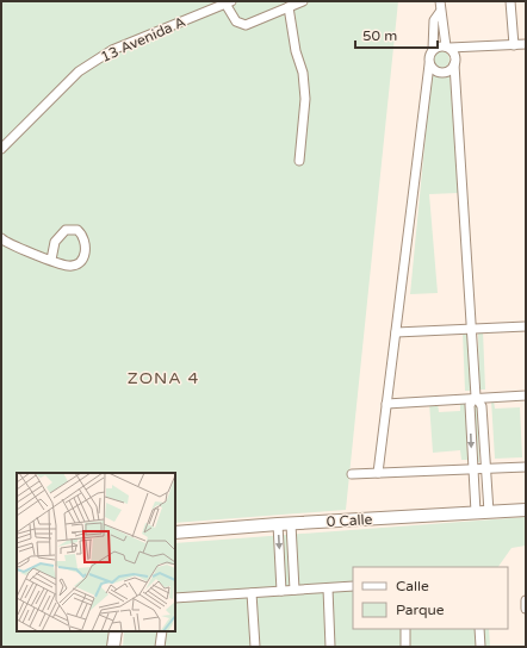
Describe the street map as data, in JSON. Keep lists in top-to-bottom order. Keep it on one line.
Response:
{"streets":{"street":["13 Avenida A","0 Calle"]},"districts":["ZONA 4"],"legend":["Calle","Parque"],"scale_bar":"50 m"}
